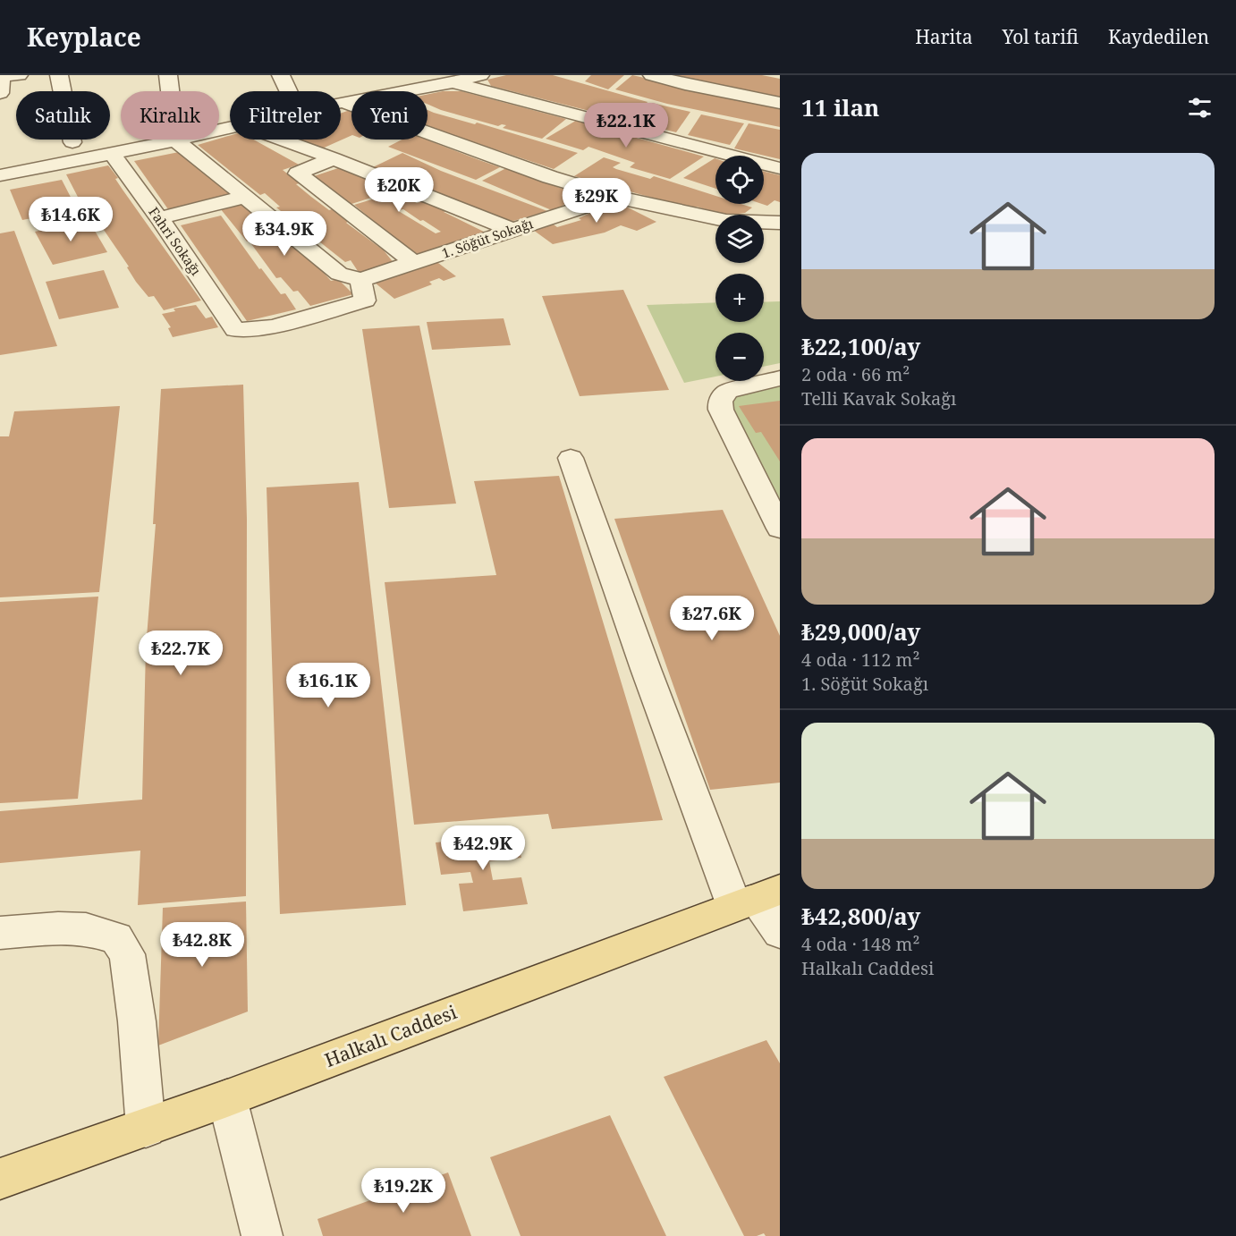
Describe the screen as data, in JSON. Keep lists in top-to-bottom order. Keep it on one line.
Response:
{"streets":{"main road":["Halkalı Caddesi"],"street":["1. Söğüt Sokağı","Fahri Sokağı"]},"crossings":[["1. Söğüt Sokağı","Fahri Sokağı"]],"page":{"header":"Keyplace","nav":["Harita","Yol tarifi","Kaydedilen"],"heading":"11 ilan","chip":["Satılık","Kiralık","Filtreler","Yeni"],"price":["₺22.1K","₺20K","₺29K","₺14.6K","₺34.9K","₺27.6K","₺22.7K","₺16.1K","₺42.9K","₺42.8K","₺19.2K"],"list":[{"name":"₺22,100/ay","note":"2 oda · 66 m² · Telli Kavak Sokağı"},{"name":"₺29,000/ay","note":"4 oda · 112 m² · 1. Söğüt Sokağı"},{"name":"₺42,800/ay","note":"4 oda · 148 m² · Halkalı Caddesi"}],"map_buttons":["+","−"]}}
